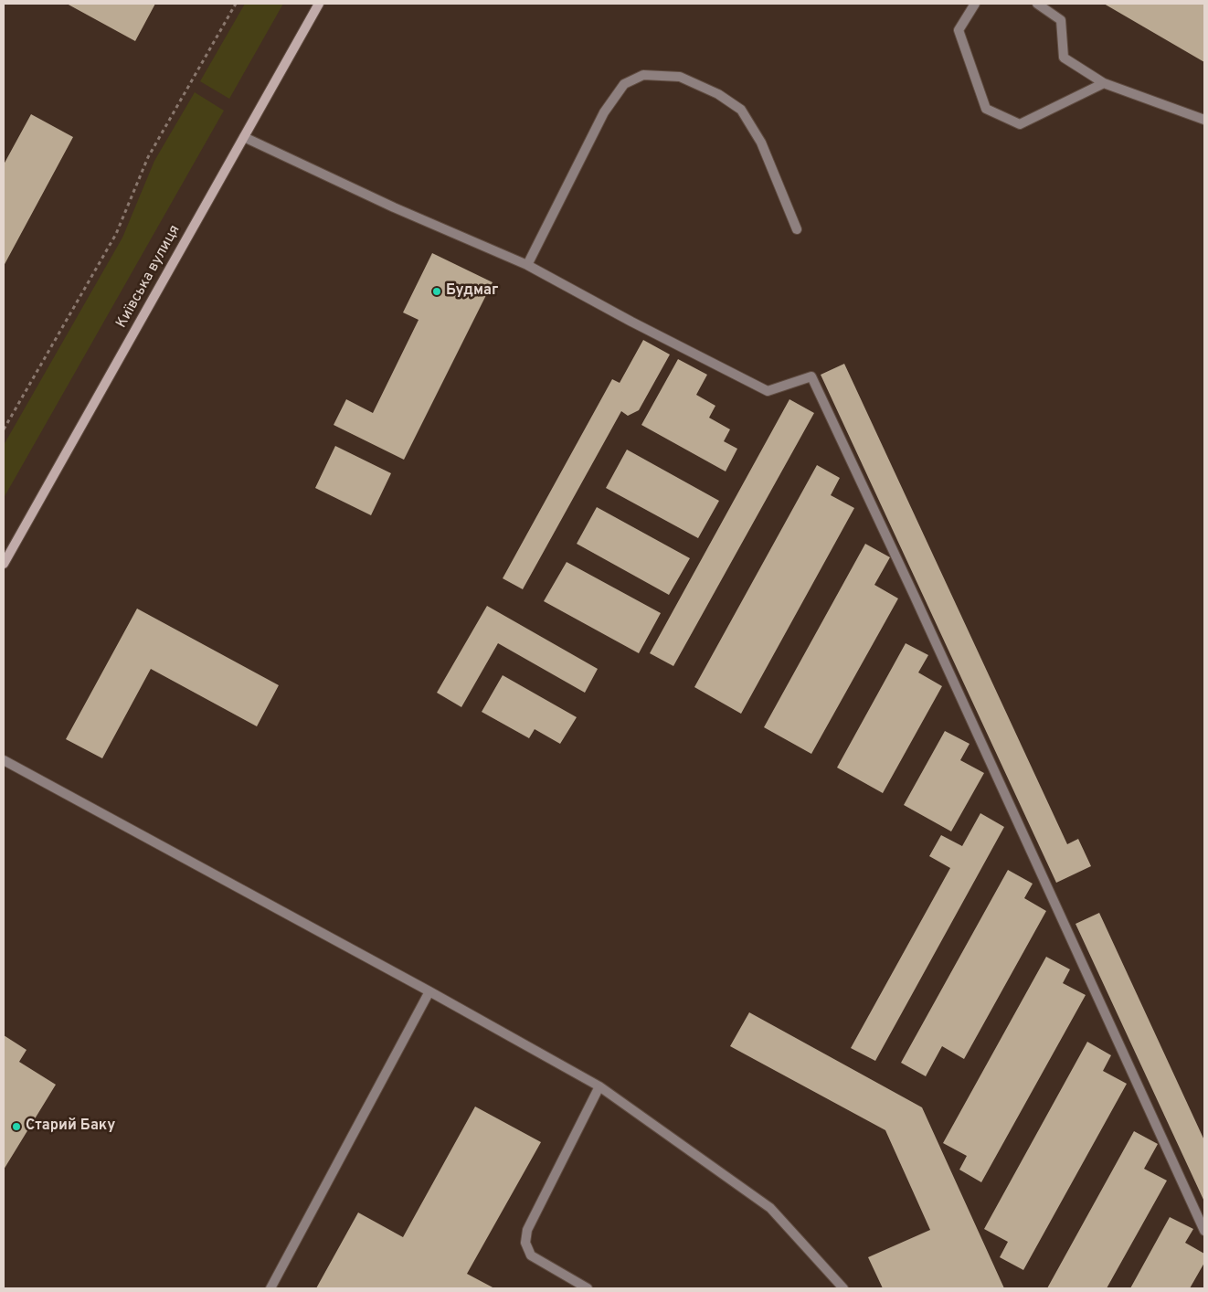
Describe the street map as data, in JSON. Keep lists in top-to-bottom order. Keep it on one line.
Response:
{"streets":{"main road":["Київська вулиця"]},"places":["Будмаг","Старий Баку"]}
